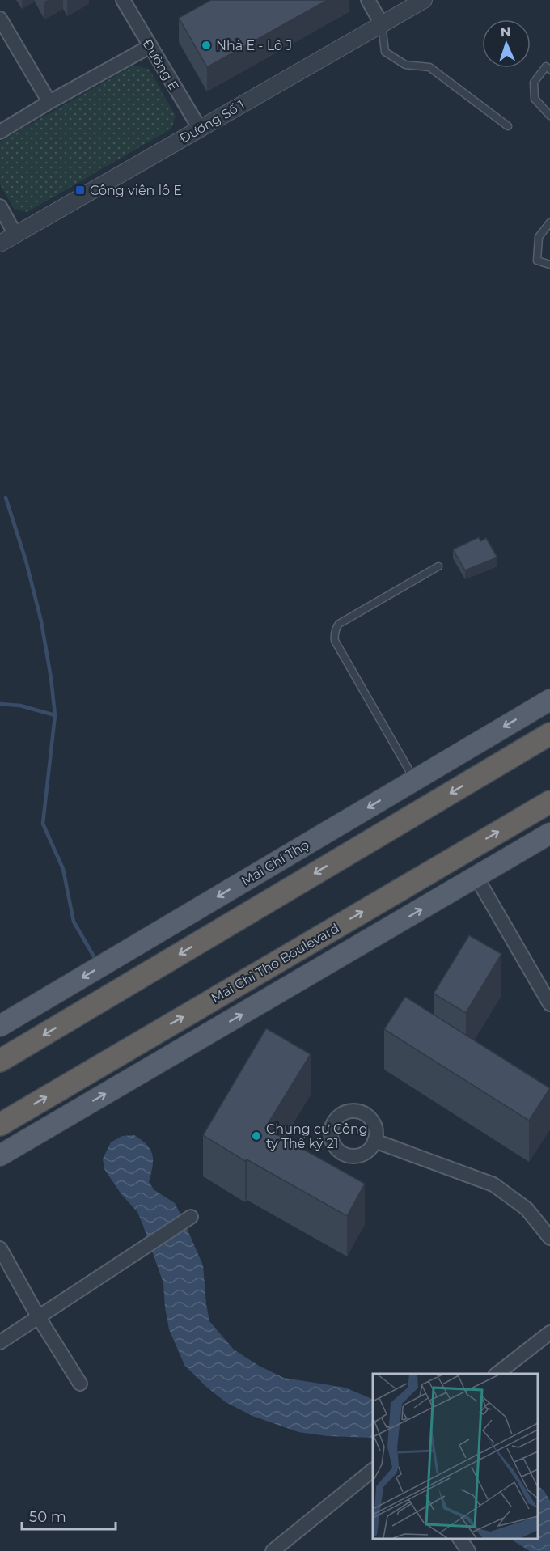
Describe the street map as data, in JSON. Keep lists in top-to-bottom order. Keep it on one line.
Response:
{"streets":{"highway":["Mai Chi Tho Boulevard"],"main road":["Mai Chí Thọ"],"street":["Đường E","Đường Số 1"]},"crossings":[["Đường E","Đường Số 1"]],"one_way":["Mai Chí Thọ"],"places":{"other":["Nhà E - Lô J","Chung cư Công ty Thế kỹ 21"],"transit":["Công viên lô E"]},"scale_bar":"50 m","north":"top"}
